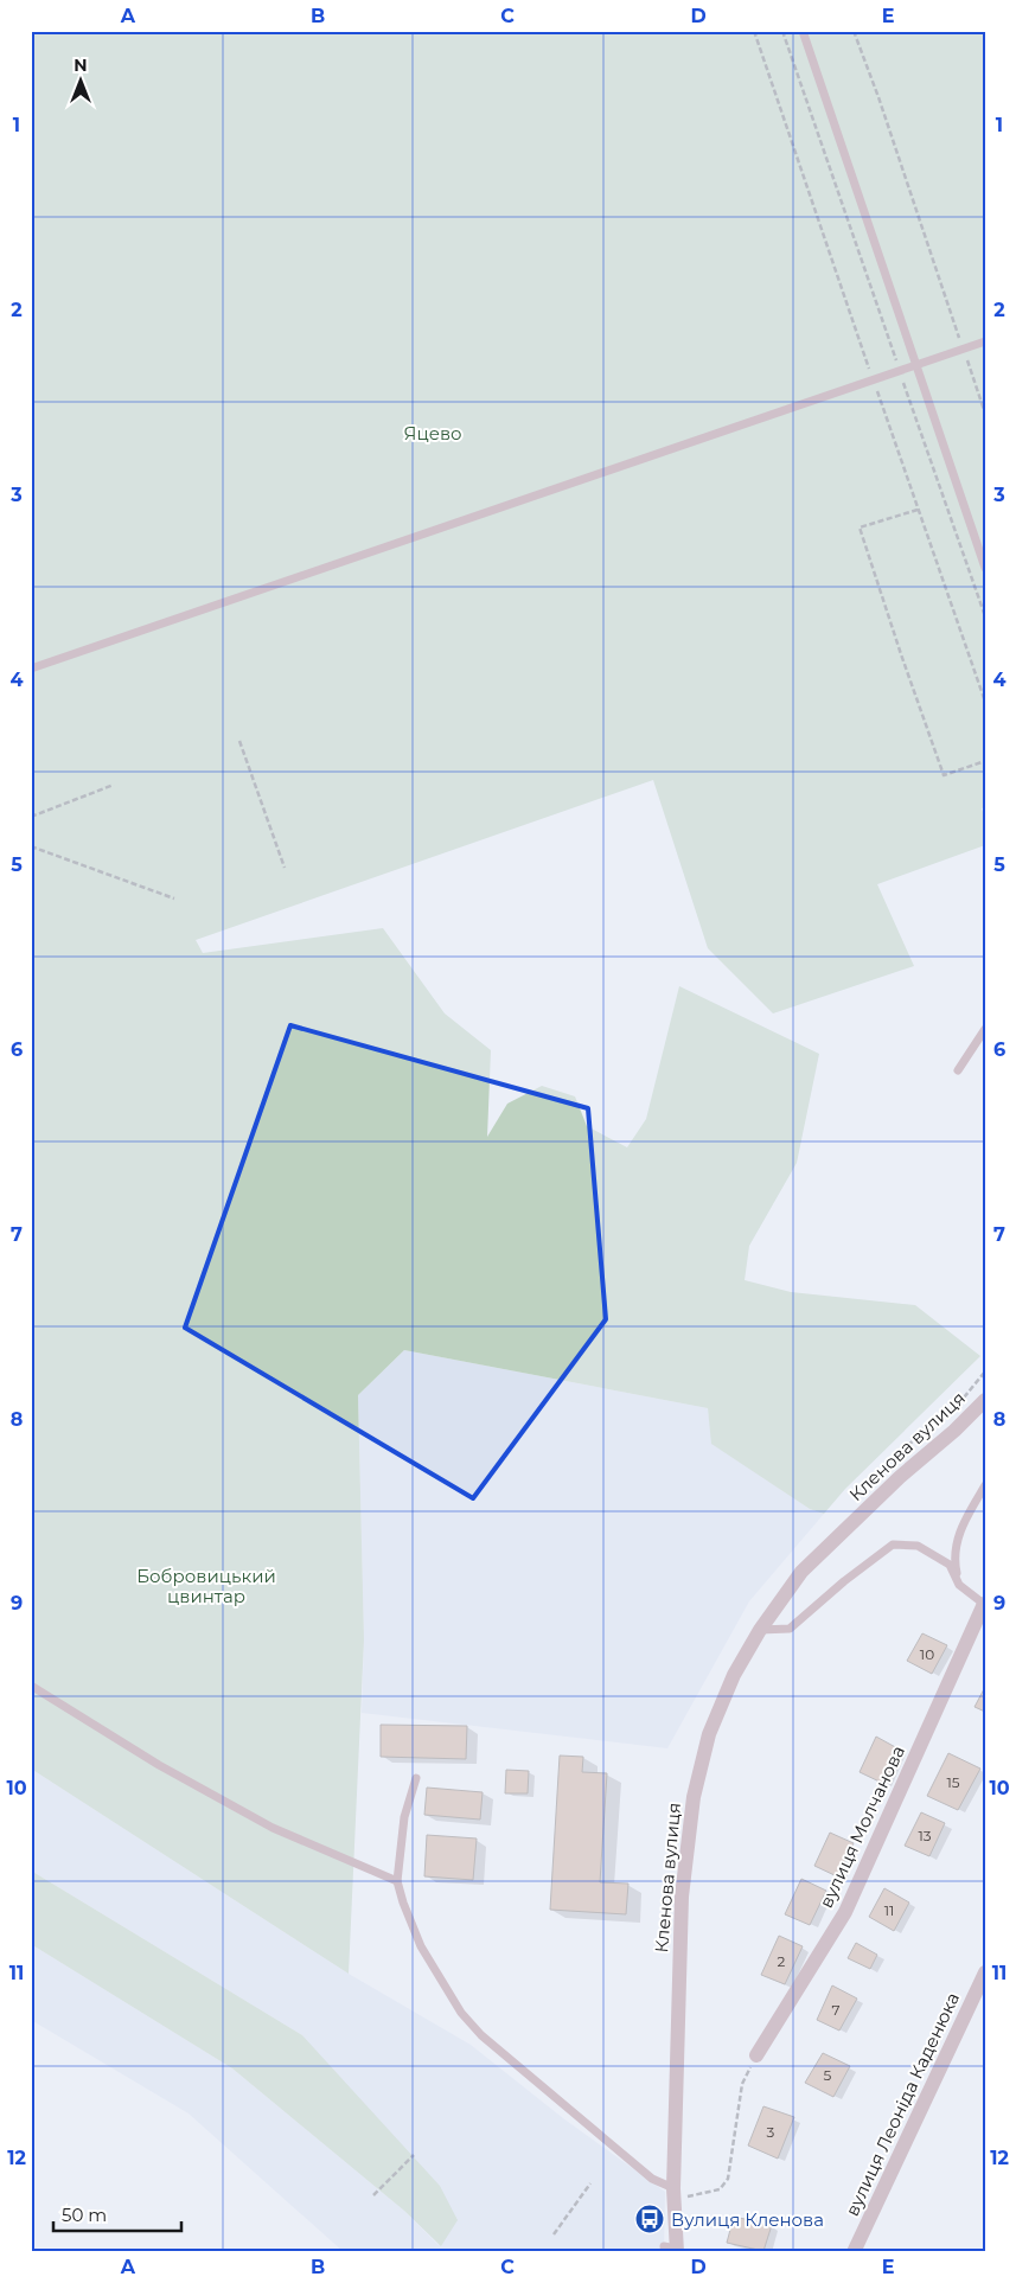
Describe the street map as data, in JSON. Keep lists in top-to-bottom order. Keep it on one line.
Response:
{"streets":{"street":["Кленова вулиця","вулиця Молчанова","вулиця Леоніда Каденюка"]},"parks":["Яцево","Бобровицький цвинтар"],"places":{"bus stop":["Вулиця Кленова"]},"house_numbers":["10","15","13","11","2","7","5","3"],"scale_bar":"50 m","north":"top","grid":{"columns":["A","B","C","D","E"],"rows":["1","2","3","4","5","6","7","8","9","10","11","12"]}}
